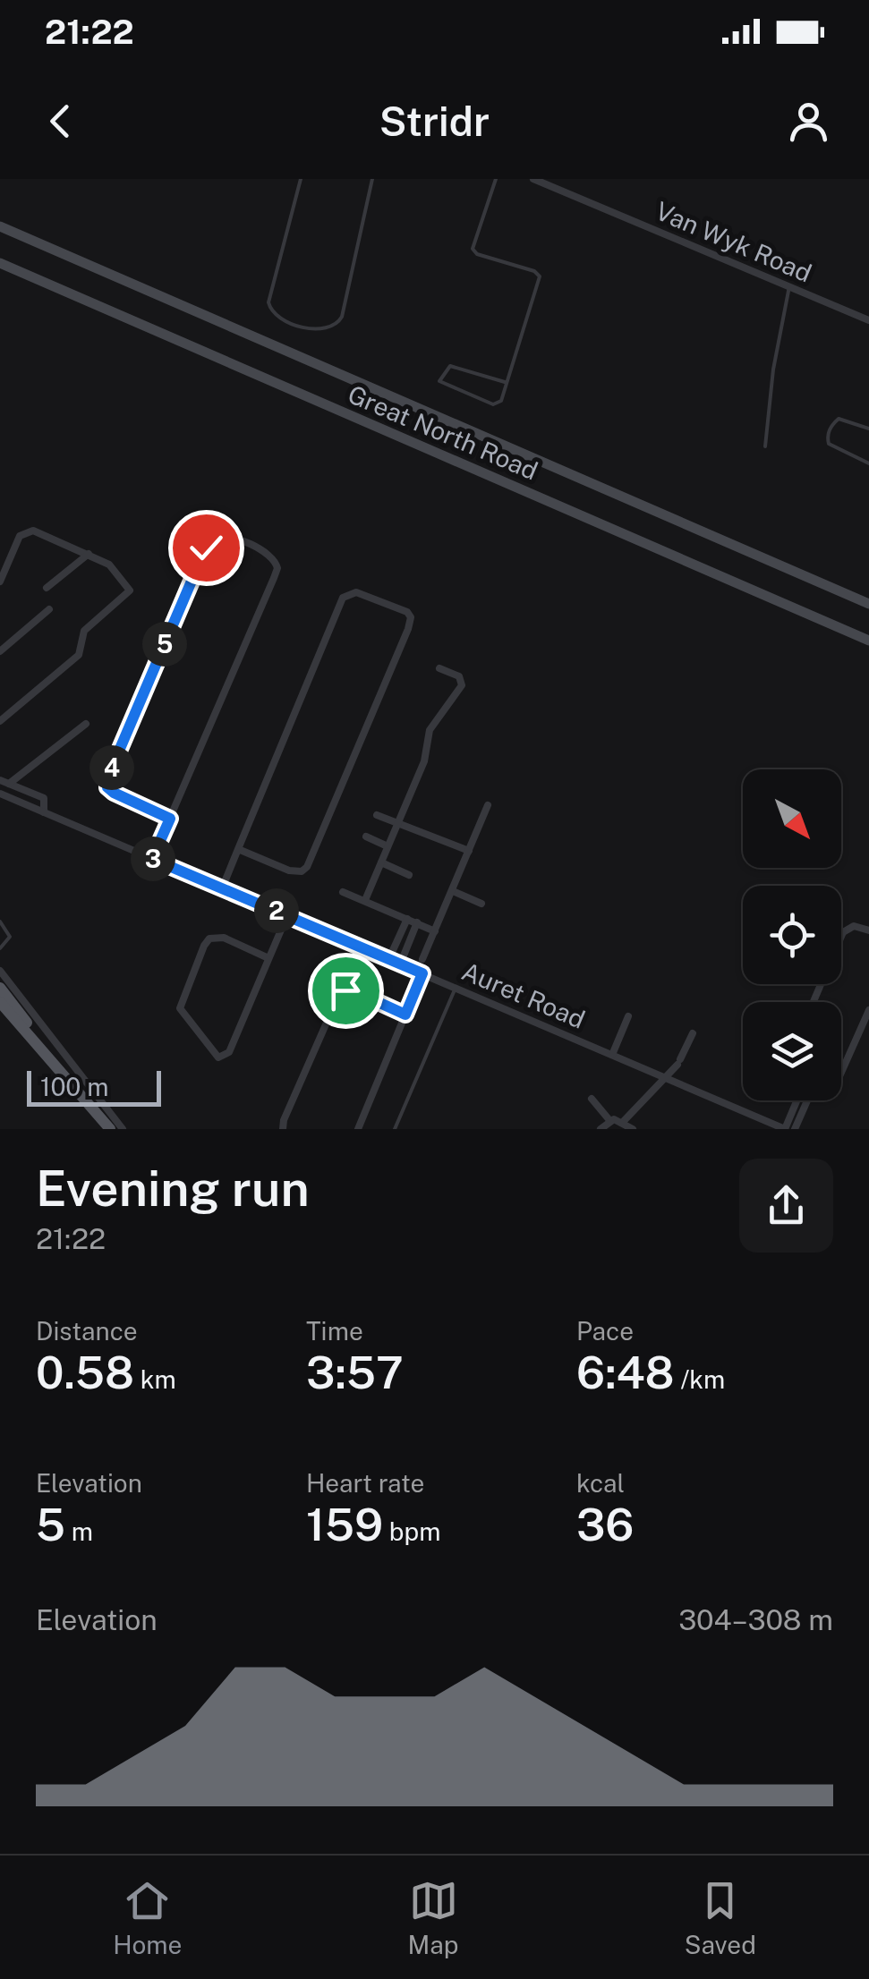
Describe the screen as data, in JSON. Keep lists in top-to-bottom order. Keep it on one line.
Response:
{"streets":{"main road":["Great North Road"],"street":["Van Wyk Road","Auret Road"]},"scale_bar":"100 m","north":"bottom right","page":{"status":"21:22","header":"Stridr","pins":["5","4","3","2"],"scale":"100 m","heading":["Evening run","21:22"],"stats":[["Distance","0.58 km"],["Time","3:57"],["Pace","6:48 /km"],["Elevation","5 m"],["Heart rate","159 bpm"],["kcal","36"]],"chart":["Elevation","304–308 m"],"tabs":["Home","Map","Saved"]}}
